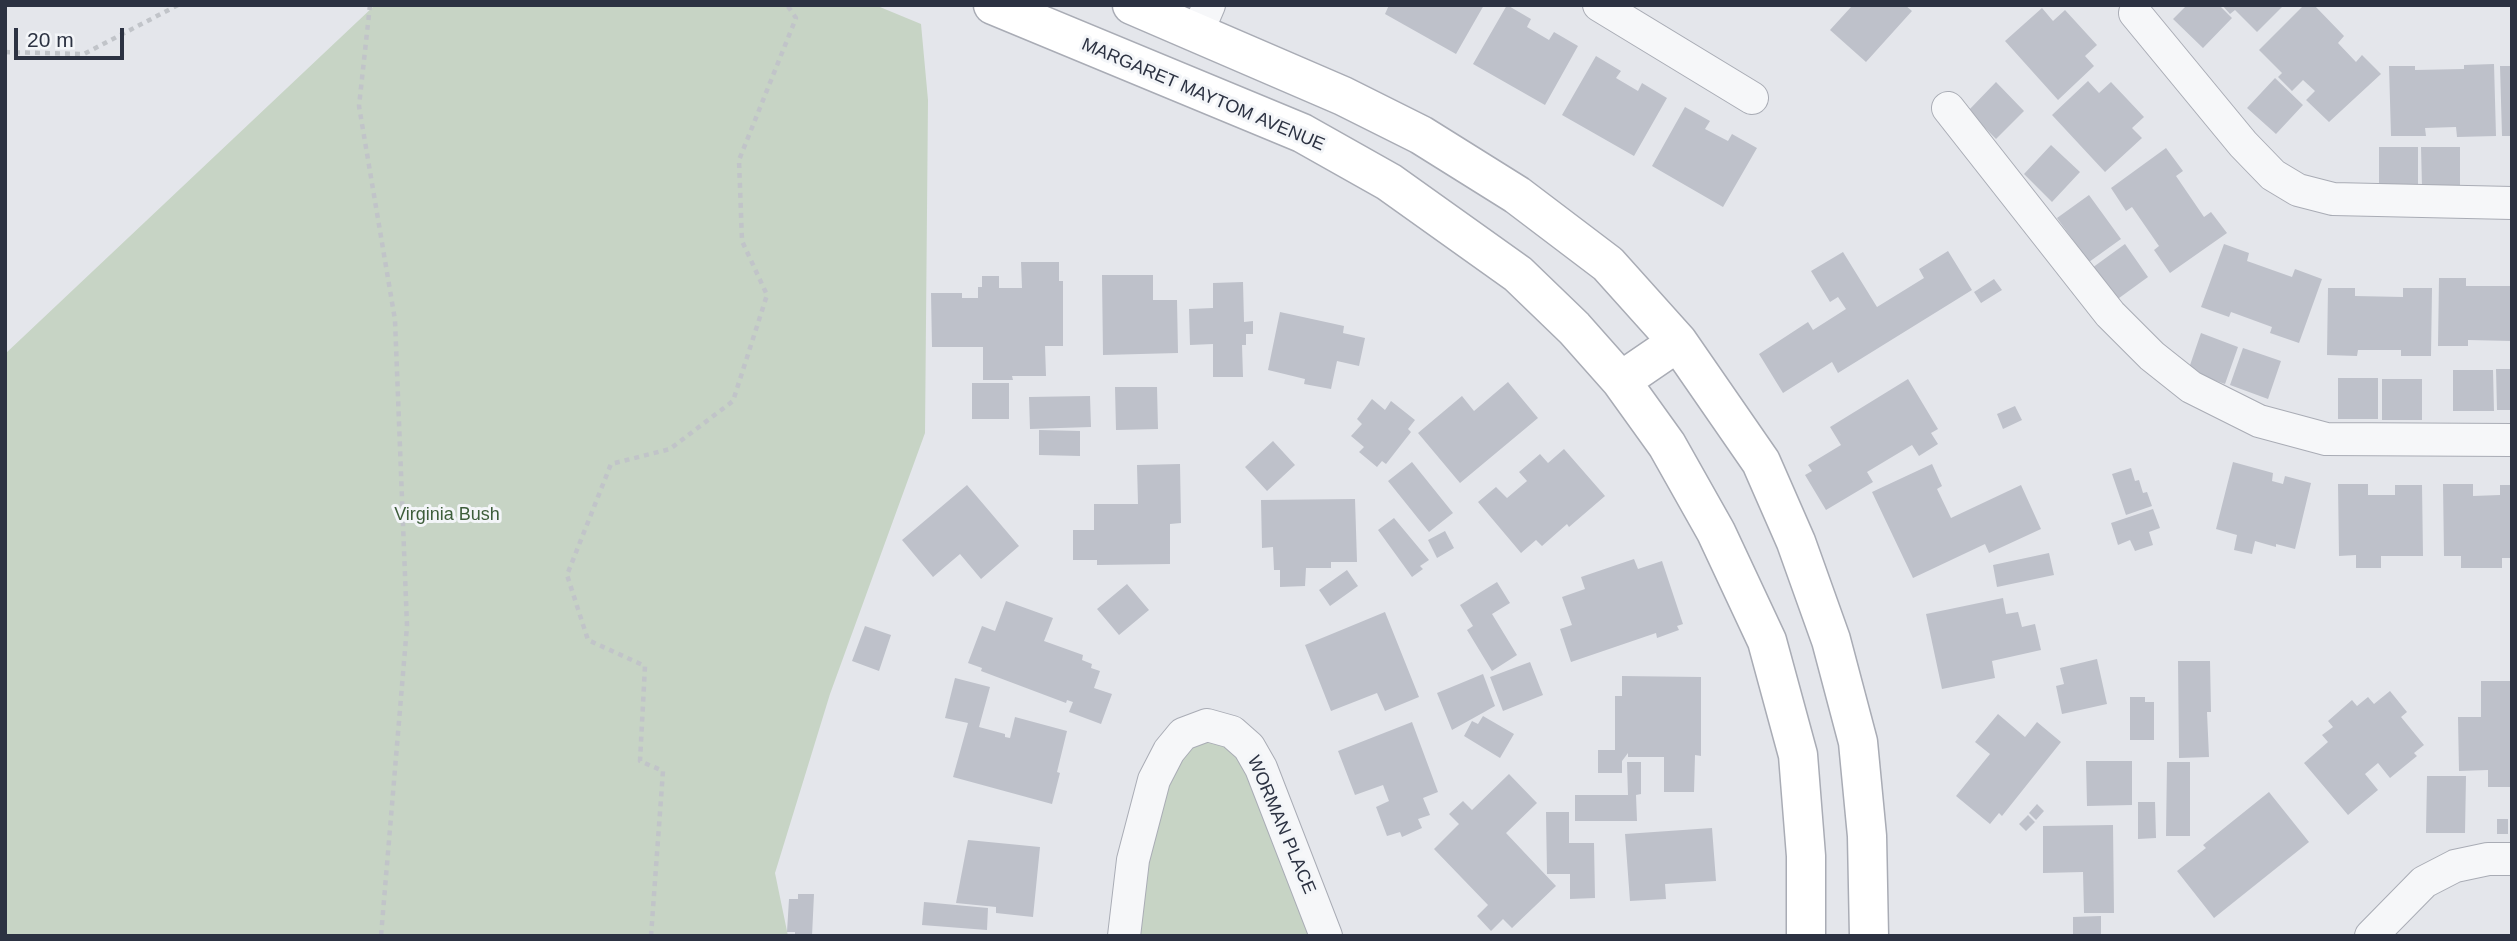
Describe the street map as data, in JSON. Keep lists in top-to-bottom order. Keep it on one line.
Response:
{"streets":{"street":["MARGARET MAYTOM AVENUE","WORMAN PLACE"]},"parks":["Virginia Bush"],"scale_bar":"20 m"}
